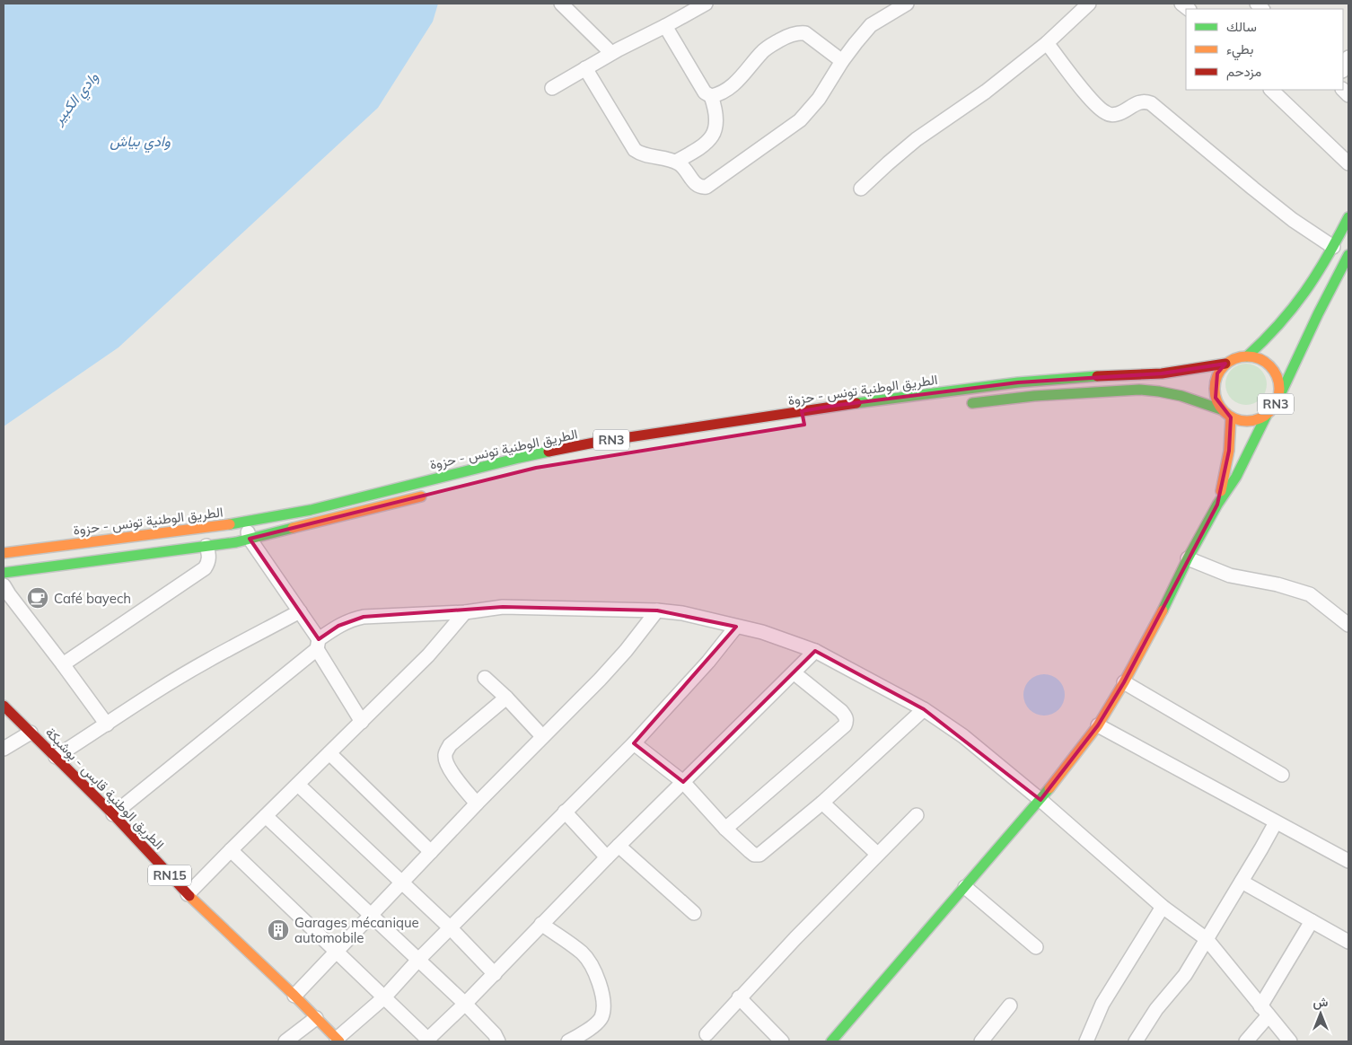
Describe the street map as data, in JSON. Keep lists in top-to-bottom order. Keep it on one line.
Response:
{"streets":{"main road":["الطريق الوطنية تونس - حزوة","RN3","الطريق الوطنية قابس - بوشبكة","RN15"]},"crossings":[["الطريق الوطنية تونس - حزوة","RN3"]],"water":["وادي الكبير","وادي بياش"],"places":{"cafe":["Café bayech"],"building":["Garages mécanique automobile"]},"legend":["سالك","بطيء","مزدحم"],"north":"top"}
